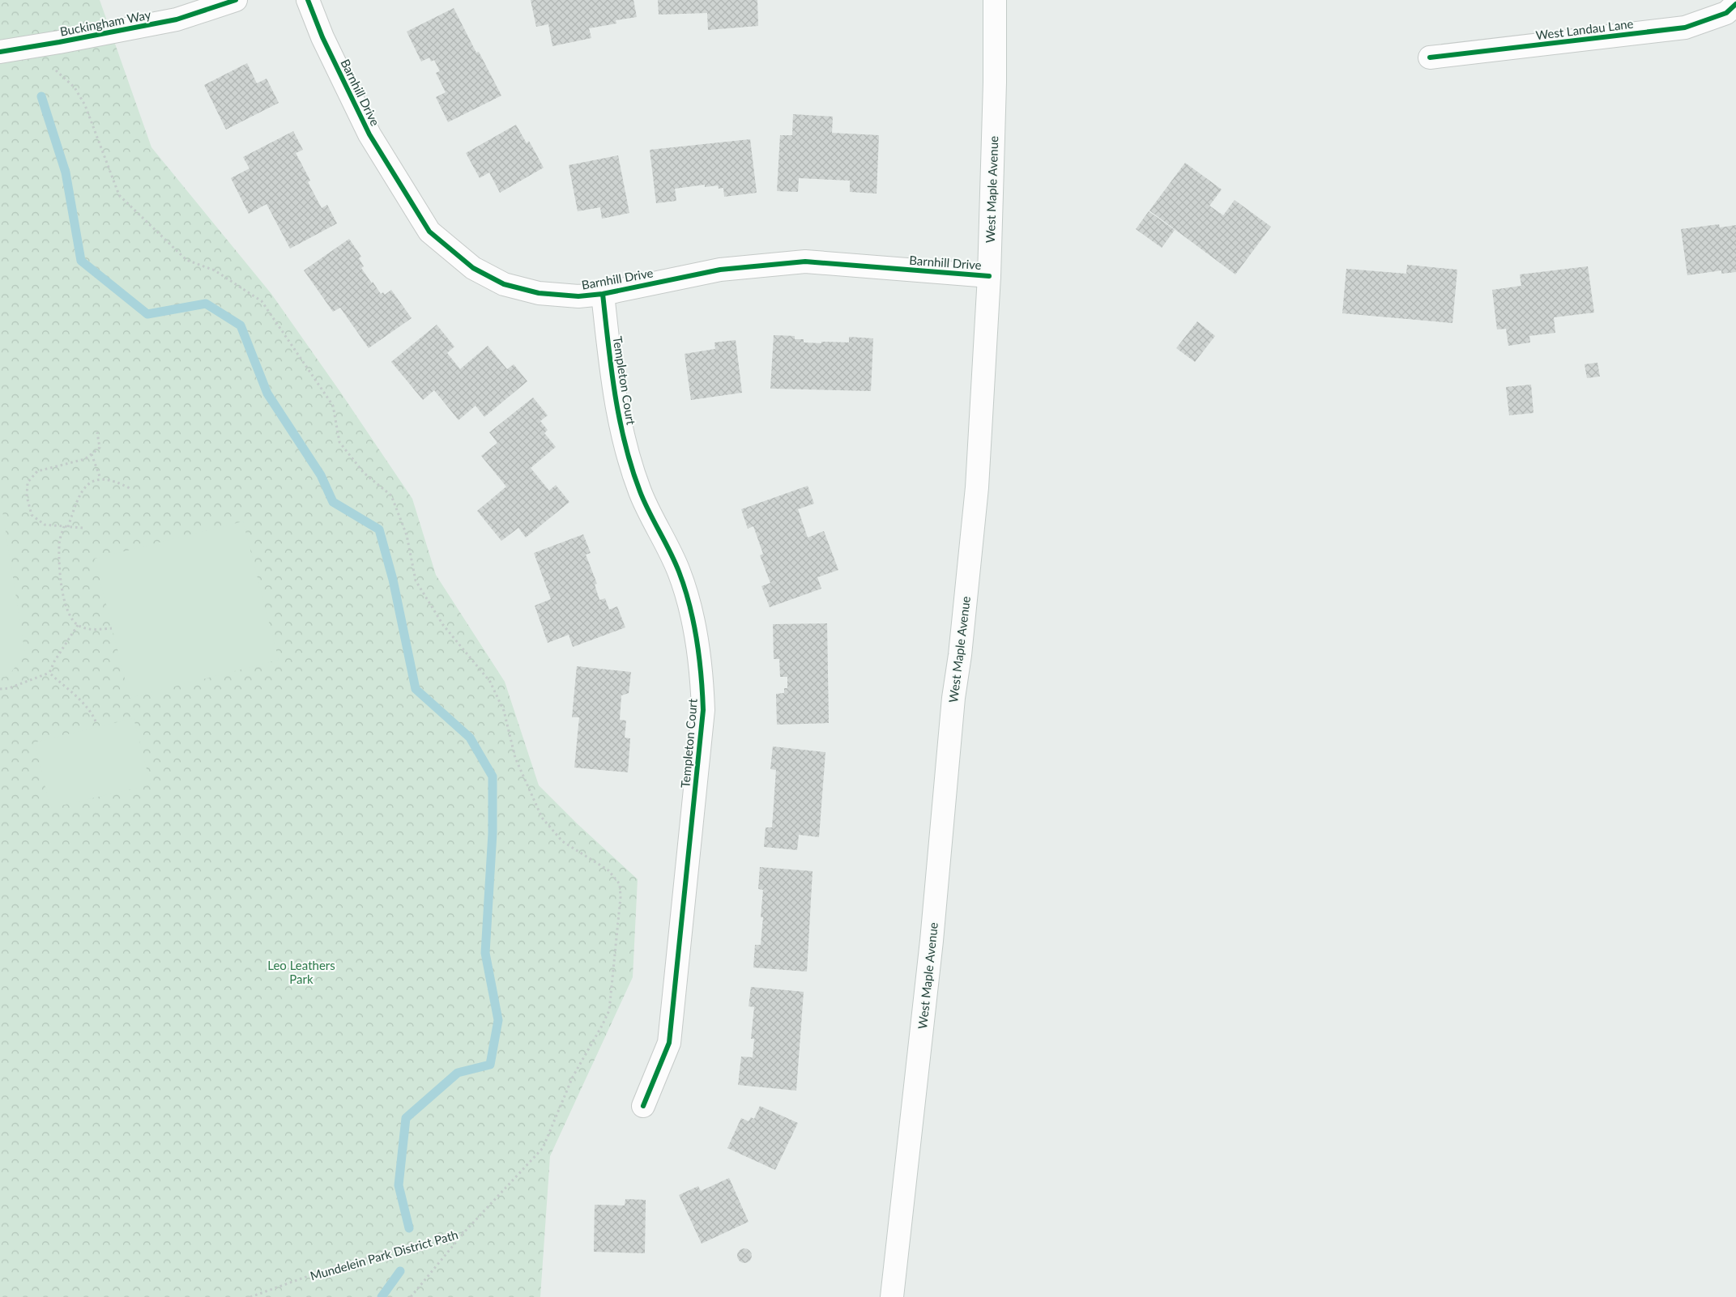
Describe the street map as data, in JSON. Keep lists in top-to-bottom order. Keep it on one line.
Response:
{"streets":{"street":["Buckingham Way","West Landau Lane","Barnhill Drive","West Maple Avenue","Templeton Court"],"path":["Mundelein Park District Path"]},"crossings":[["Barnhill Drive","West Maple Avenue"],["Barnhill Drive","Templeton Court"]],"parks":["Leo Leathers Park"]}
